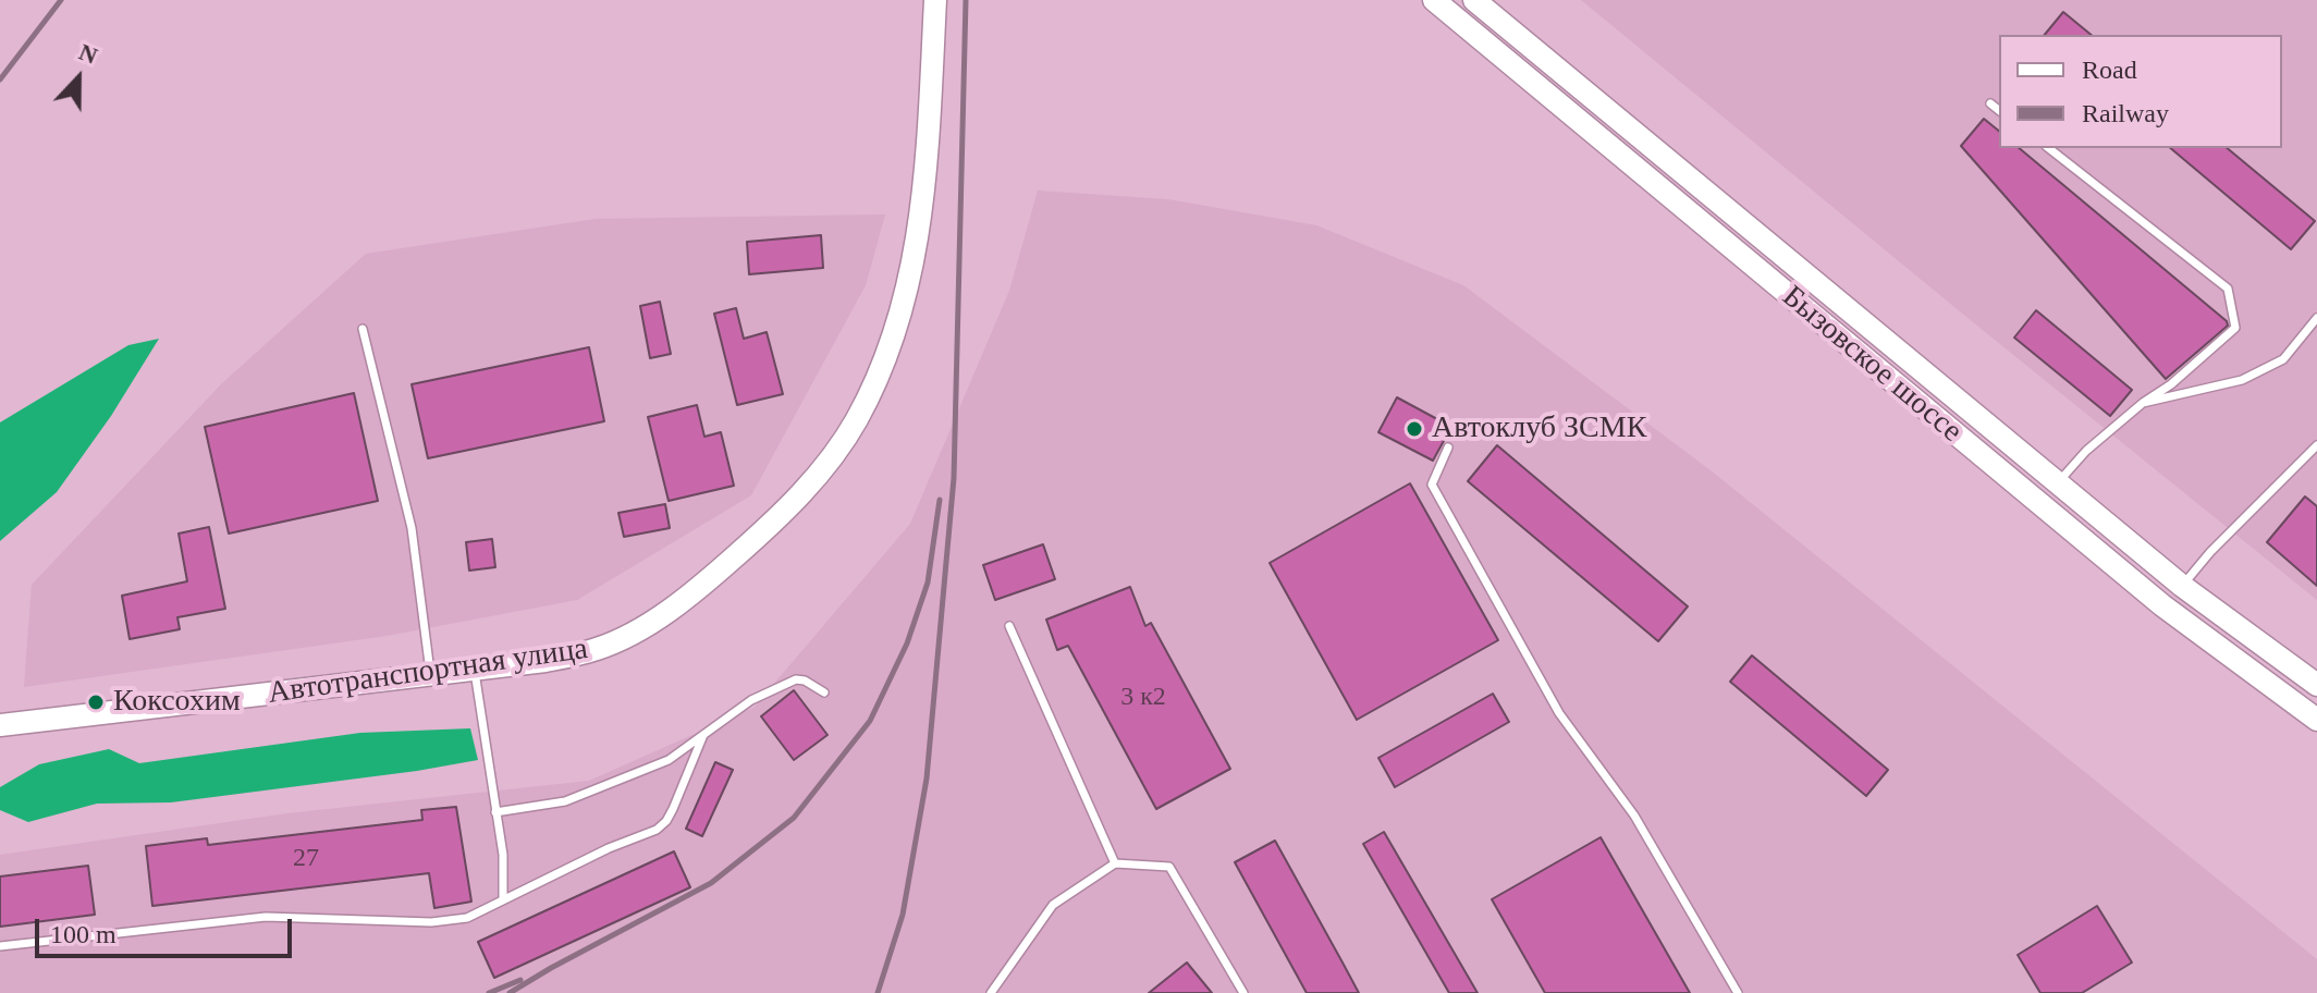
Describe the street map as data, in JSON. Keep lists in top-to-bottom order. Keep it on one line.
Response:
{"streets":{"main road":["Бызовское шоссе","Автотранспортная улица"]},"places":["Автоклуб ЗСМК","Коксохим"],"house_numbers":["3 к2","27"],"legend":["Road","Railway"],"scale_bar":"100 m","north":"top"}
